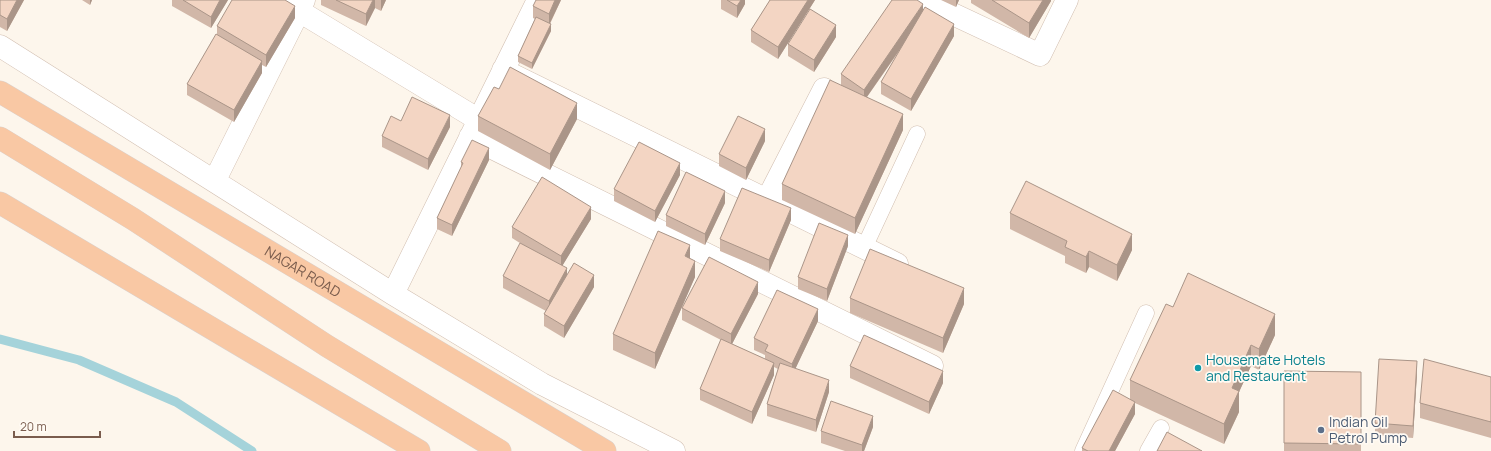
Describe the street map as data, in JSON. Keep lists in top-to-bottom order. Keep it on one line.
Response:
{"streets":{"highway":["NAGAR ROAD"]},"places":["Housemate Hotels and Restaurent","Indian Oil Petrol Pump"],"scale_bar":"20 m"}
